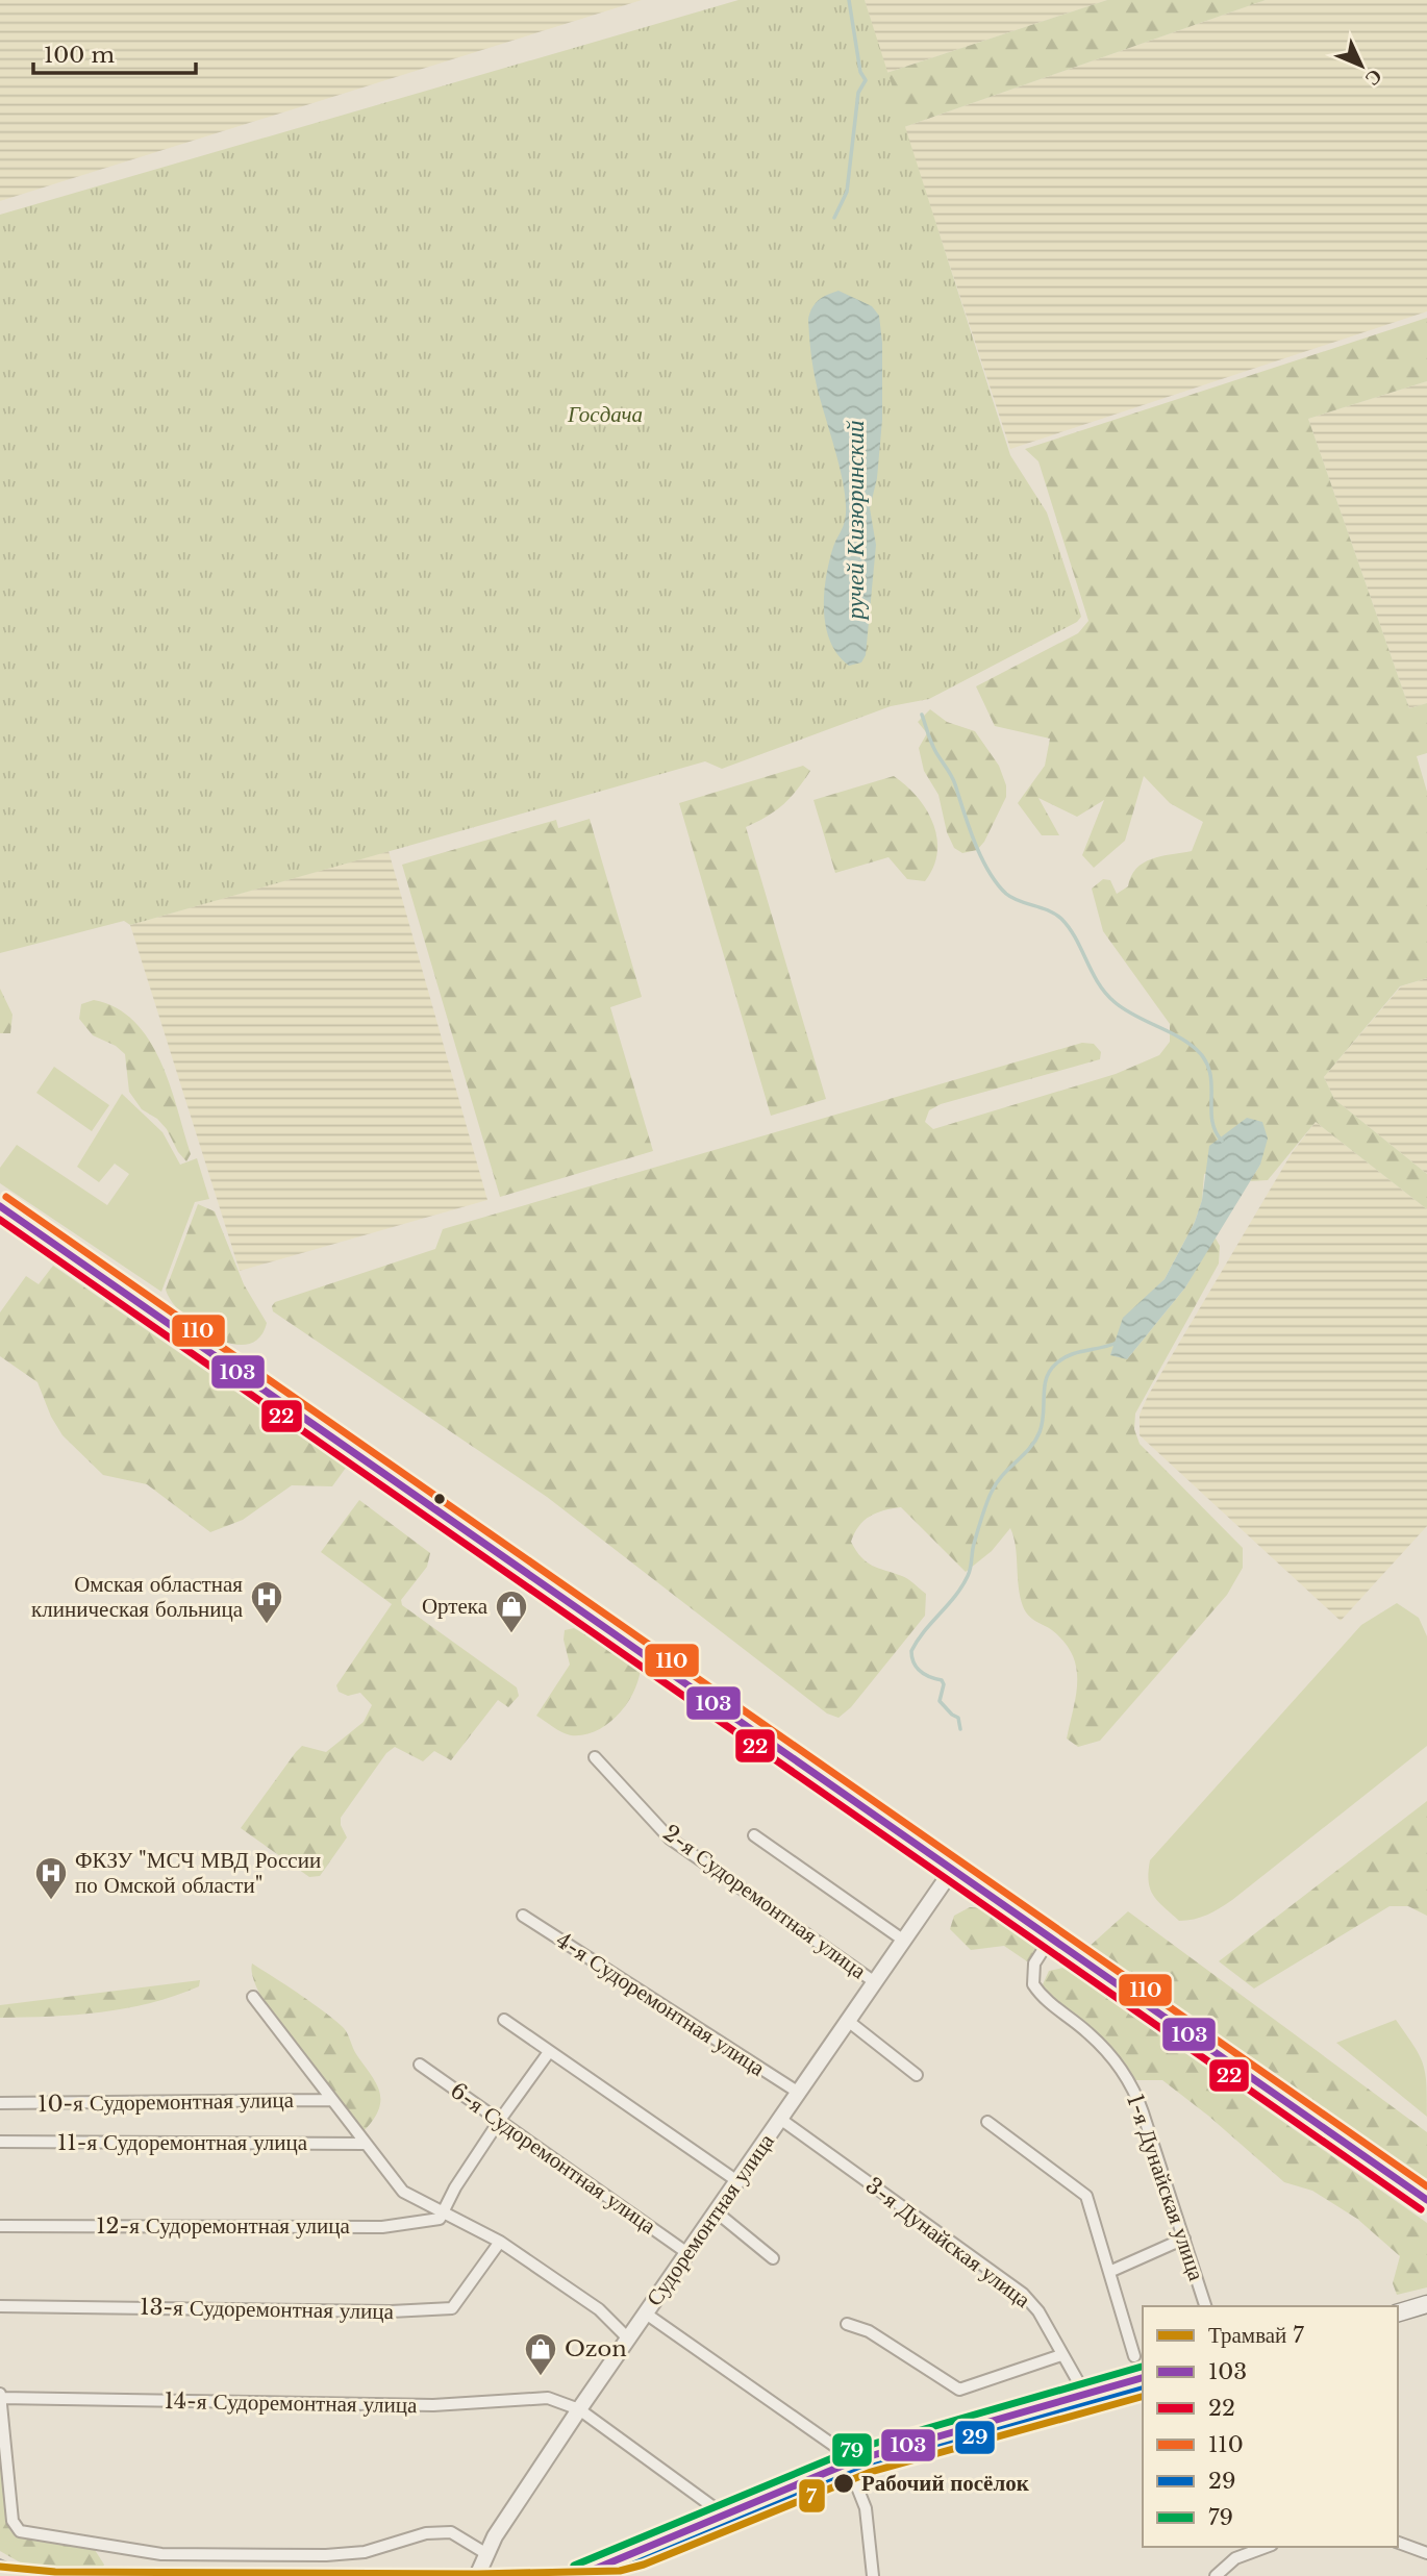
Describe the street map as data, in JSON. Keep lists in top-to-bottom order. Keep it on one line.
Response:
{"streets":{"street":["2-я Судоремонтная улица","4-я Судоремонтная улица","10-я Судоремонтная улица","11-я Судоремонтная улица","6-я Судоремонтная улица","1-я Дунайская улица","Судоремонтная улица","12-я Судоремонтная улица","3-я Дунайская улица","13-я Судоремонтная улица","14-я Судоремонтная улица"]},"crossings":[["2-я Судоремонтная улица","Судоремонтная улица"],["4-я Судоремонтная улица","Судоремонтная улица"],["6-я Судоремонтная улица","Судоремонтная улица"],["Судоремонтная улица","3-я Дунайская улица"],["Судоремонтная улица","14-я Судоремонтная улица"]],"water":["ручей Кизюринский"],"parks":["Госдача"],"places":{"hospital":["Омская областная клиническая больница","ФКЗУ \"МСЧ МВД России по Омской области\""],"shop":["Ортека","Ozon"],"other":["Рабочий посёлок"]},"lines":["transit line 110","transit line 103","transit line 22","transit line 79","transit line 29","tram line 7"],"legend":["Трамвай 7","103","22","110","29","79"],"scale_bar":"100 m","north":"bottom right"}
